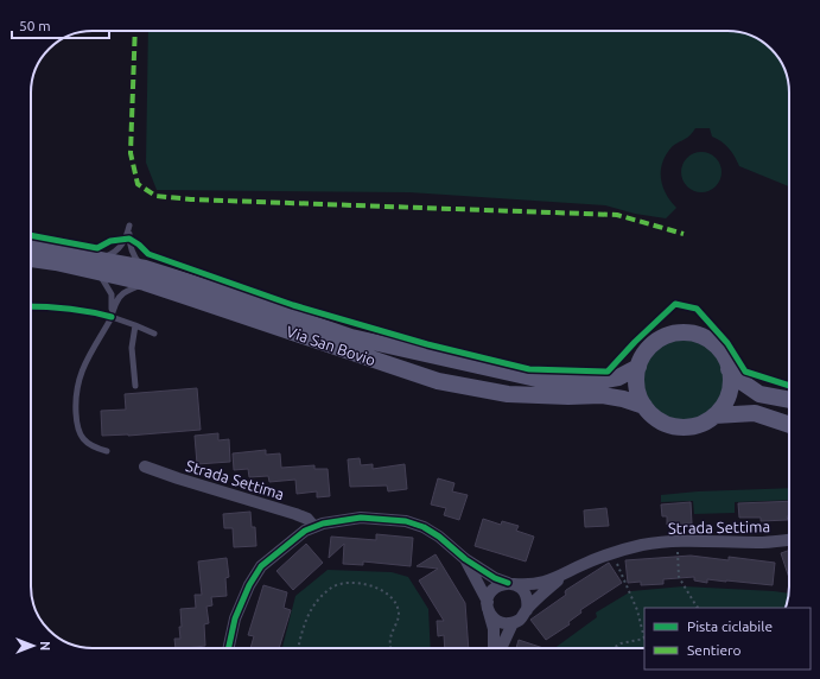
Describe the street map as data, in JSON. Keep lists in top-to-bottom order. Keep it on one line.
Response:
{"streets":{"main road":["Via San Bovio"],"street":["Strada Settima"]},"legend":["Pista ciclabile","Sentiero"],"scale_bar":"50 m","north":"right"}
